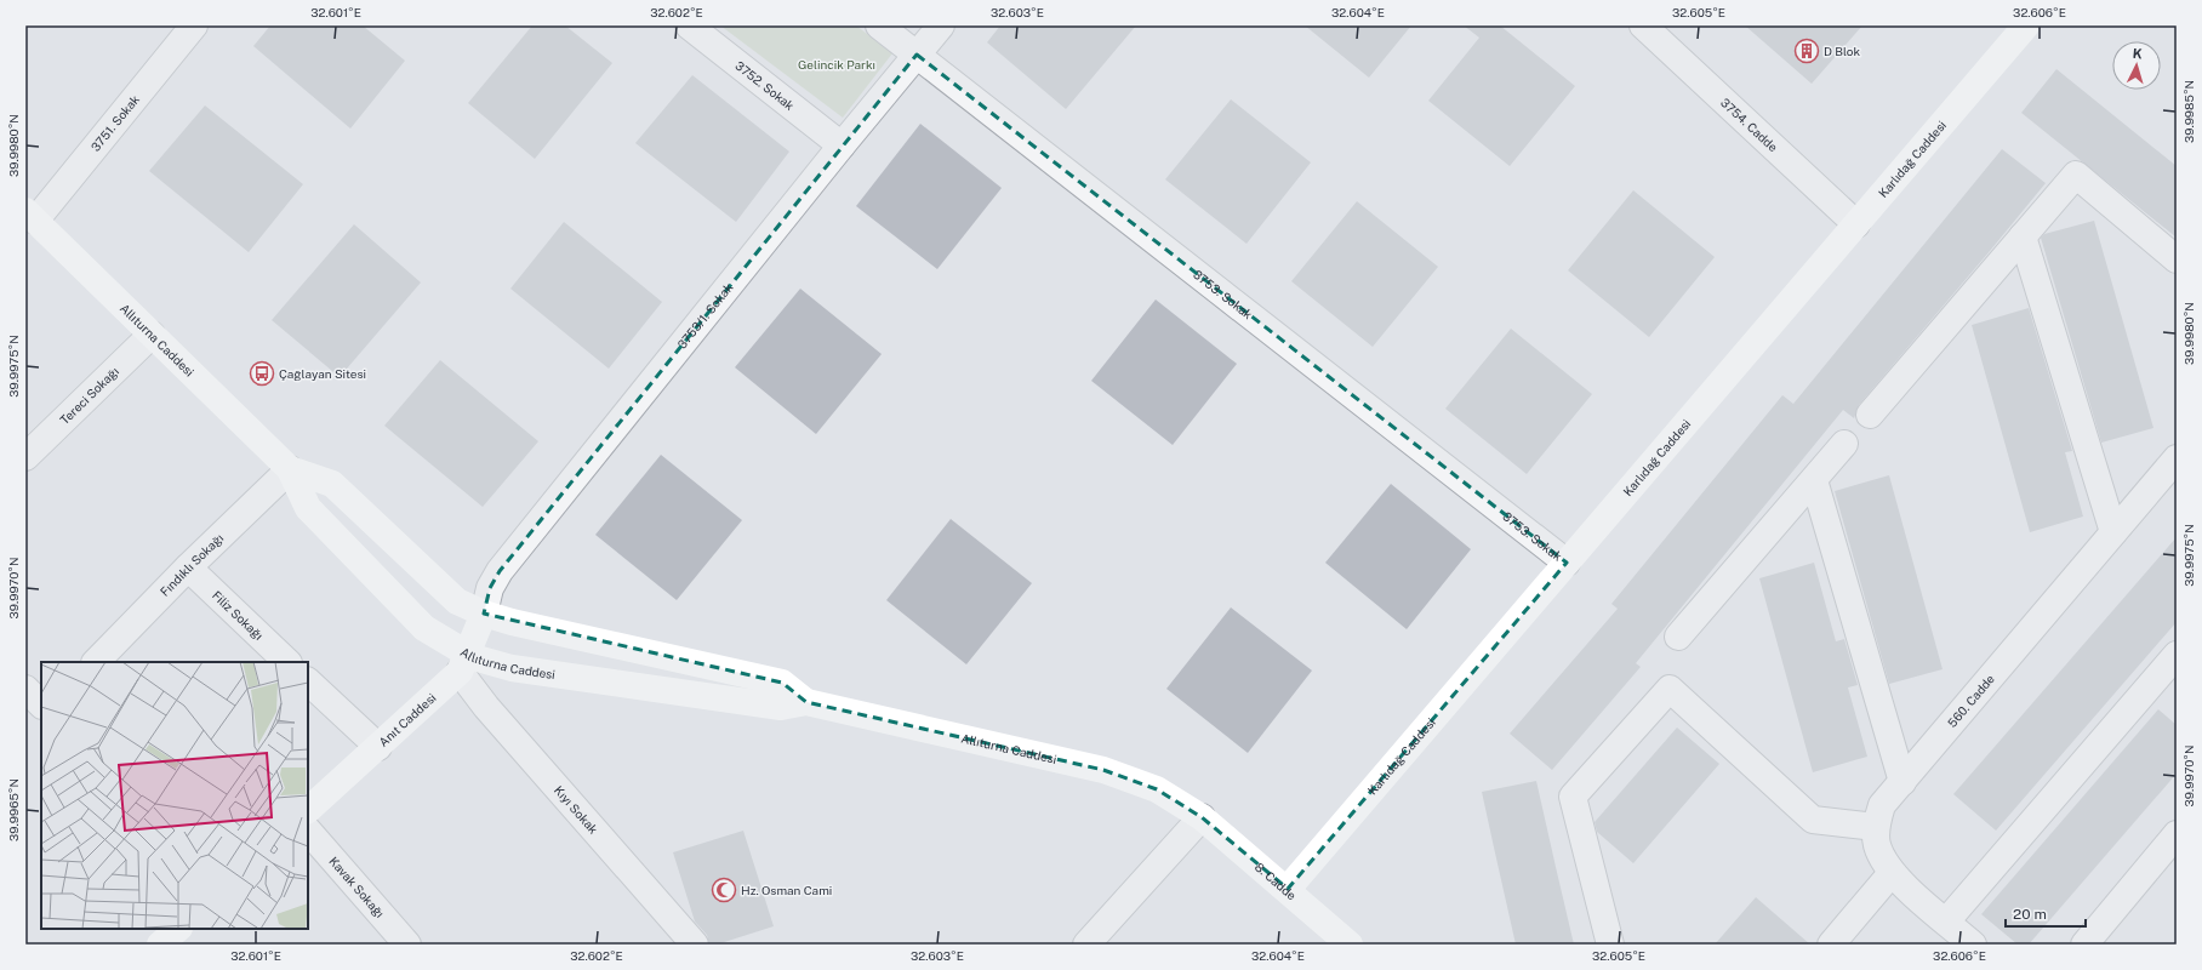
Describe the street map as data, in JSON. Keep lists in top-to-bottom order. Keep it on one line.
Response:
{"streets":{"main road":["Karlıdağ Caddesi","Allıturna Caddesi","Anıt Caddesi","8. Cadde"],"street":["3752. Sokak","3751. Sokak","3754. Cadde","3753. Sokak","3753/1. Sokak","Tereci Sokağı","Fındıklı Sokağı","Filiz Sokağı","560. Cadde","Kıyı Sokak","Kavak Sokağı"]},"crossings":[["3752. Sokak","3753/1. Sokak"],["3751. Sokak","Allıturna Caddesi"],["3754. Cadde","Karlıdağ Caddesi"],["Karlıdağ Caddesi","3753. Sokak"],["Karlıdağ Caddesi","8. Cadde"],["3753. Sokak","3753/1. Sokak"],["3753/1. Sokak","Allıturna Caddesi"],["3753/1. Sokak","Anıt Caddesi"],["Allıturna Caddesi","Tereci Sokağı"],["Allıturna Caddesi","Fındıklı Sokağı"],["Allıturna Caddesi","Anıt Caddesi"],["Allıturna Caddesi","Kıyı Sokak"],["Allıturna Caddesi","8. Cadde"],["Fındıklı Sokağı","Filiz Sokağı"],["Anıt Caddesi","Kıyı Sokak"]],"parks":["Gelincik Parkı"],"places":{"building":["D Blok"],"bus stop":["Çağlayan Sitesi"],"mosque":["Hz. Osman Cami"]},"scale_bar":"20 m","north":"top","coordinates":["32.601°E","32.602°E","32.603°E","32.604°E","32.605°E","32.606°E","39.9985°N","39.9980°N","39.9975°N","39.9970°N","39.9965°N"]}
